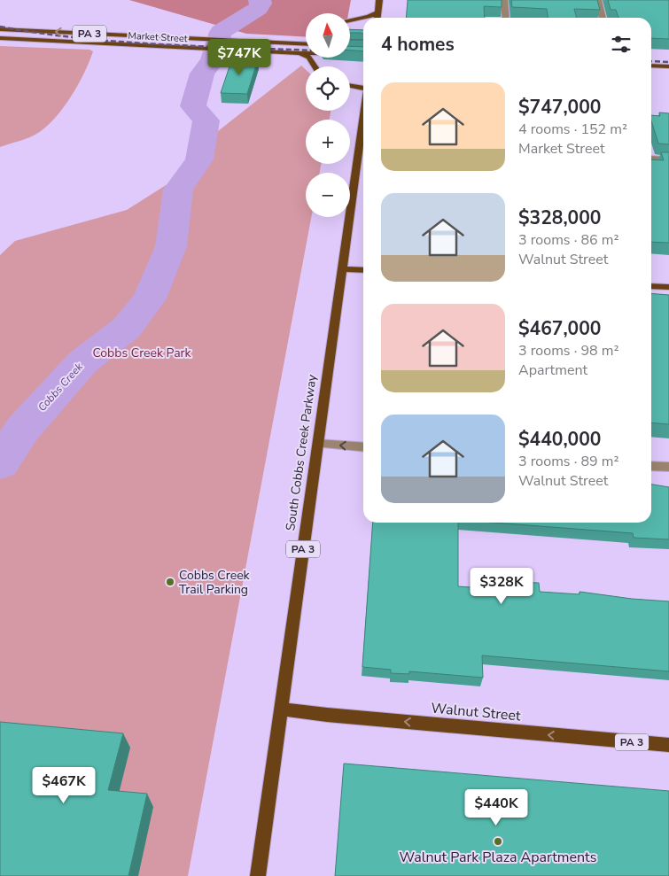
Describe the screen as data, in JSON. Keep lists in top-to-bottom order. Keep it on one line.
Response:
{"streets":{"main road":["PA 3","Market Street","South Cobbs Creek Parkway","Walnut Street"]},"crossings":[["South Cobbs Creek Parkway","Walnut Street"]],"one_way":["Walnut Street"],"water":["Cobbs Creek"],"parks":["Cobbs Creek Park"],"places":["Cobbs Creek Trail Parking","Walnut Park Plaza Apartments"],"north":"top","page":{"map_buttons":["+","−"],"heading":"4 homes","price":["$747K","$328K","$467K","$440K"],"list":[{"name":"$747,000","note":"4 rooms · 152 m² · Market Street"},{"name":"$328,000","note":"3 rooms · 86 m² · Walnut Street"},{"name":"$467,000","note":"3 rooms · 98 m² · Apartment"},{"name":"$440,000","note":"3 rooms · 89 m² · Walnut Street"}]}}
